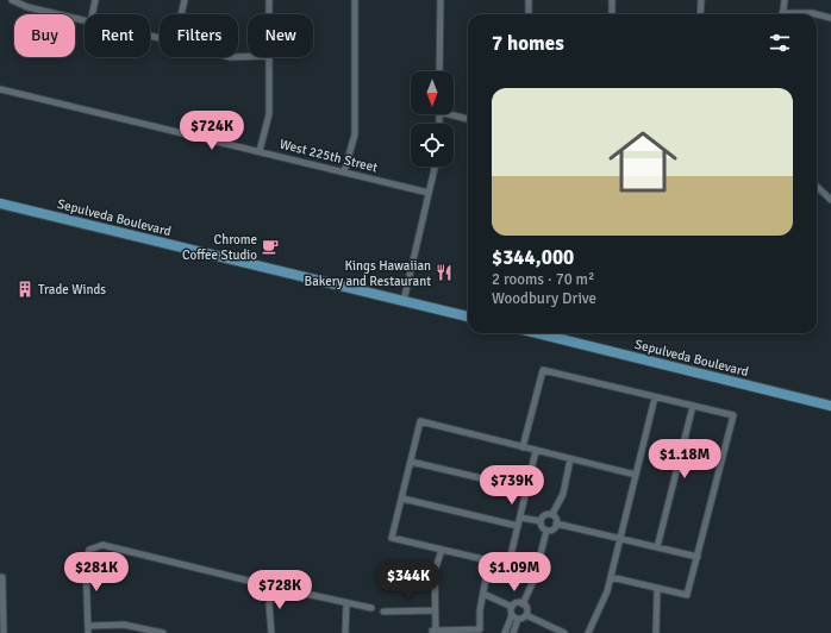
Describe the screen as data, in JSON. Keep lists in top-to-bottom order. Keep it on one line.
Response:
{"streets":{"main road":["Sepulveda Boulevard"],"street":["West 225th Street"]},"places":{"cafe":["Chrome Coffee Studio"],"restaurant":["Kings Hawaiian Bakery and Restaurant"],"building":["Trade Winds"]},"north":"bottom","page":{"chip":["Buy","Rent","Filters","New"],"heading":"7 homes","list":[{"name":"$344,000","note":"2 rooms · 70 m² · Woodbury Drive"}],"price":["$724K","$1.18M","$739K","$281K","$1.09M","$344K","$728K"]}}
